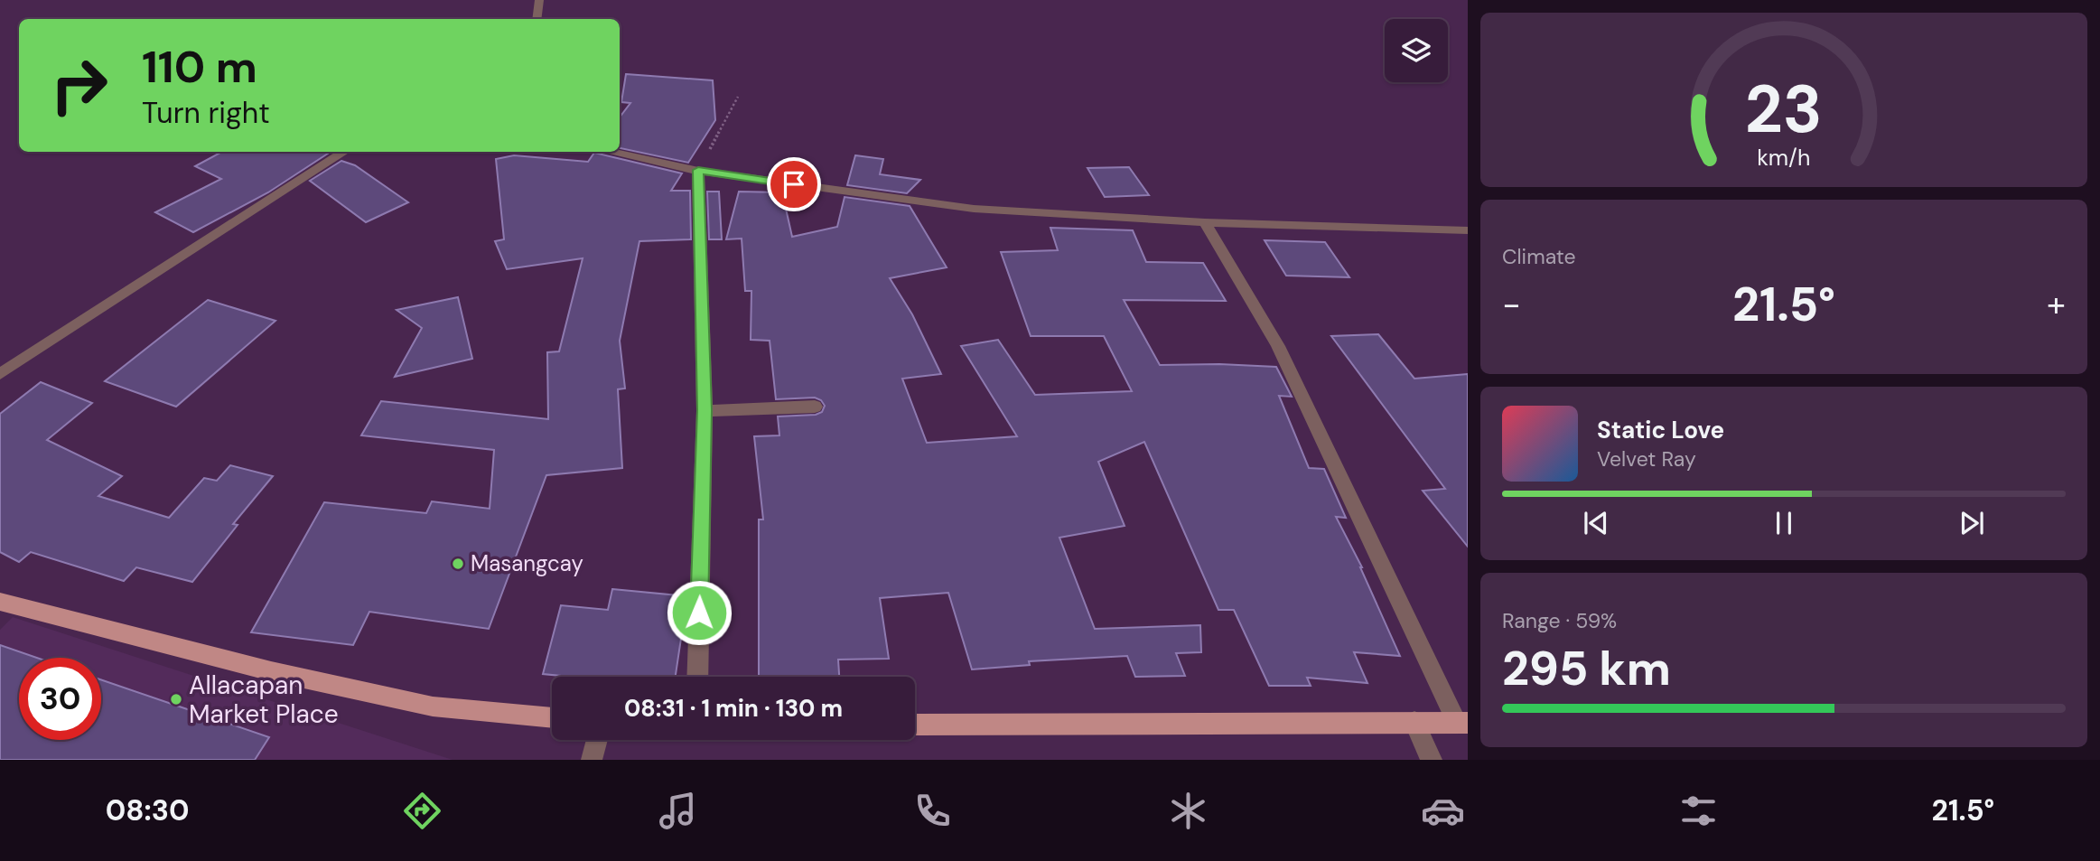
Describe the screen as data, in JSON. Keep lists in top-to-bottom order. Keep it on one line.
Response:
{"places":["Masangcay","Allacapan Market Place"],"page":{"turn":["110 m","Turn right"],"tile":["Climate",["Range · 59%","295 km"]],"heat":["−","21.5°","+"],"song":["Static Love","Velvet Ray"],"limit":"30","trip":"08:31 · 1 min · 130 m","tabs":["08:30","21.5°"],"gauge":["23","km/h"]}}
